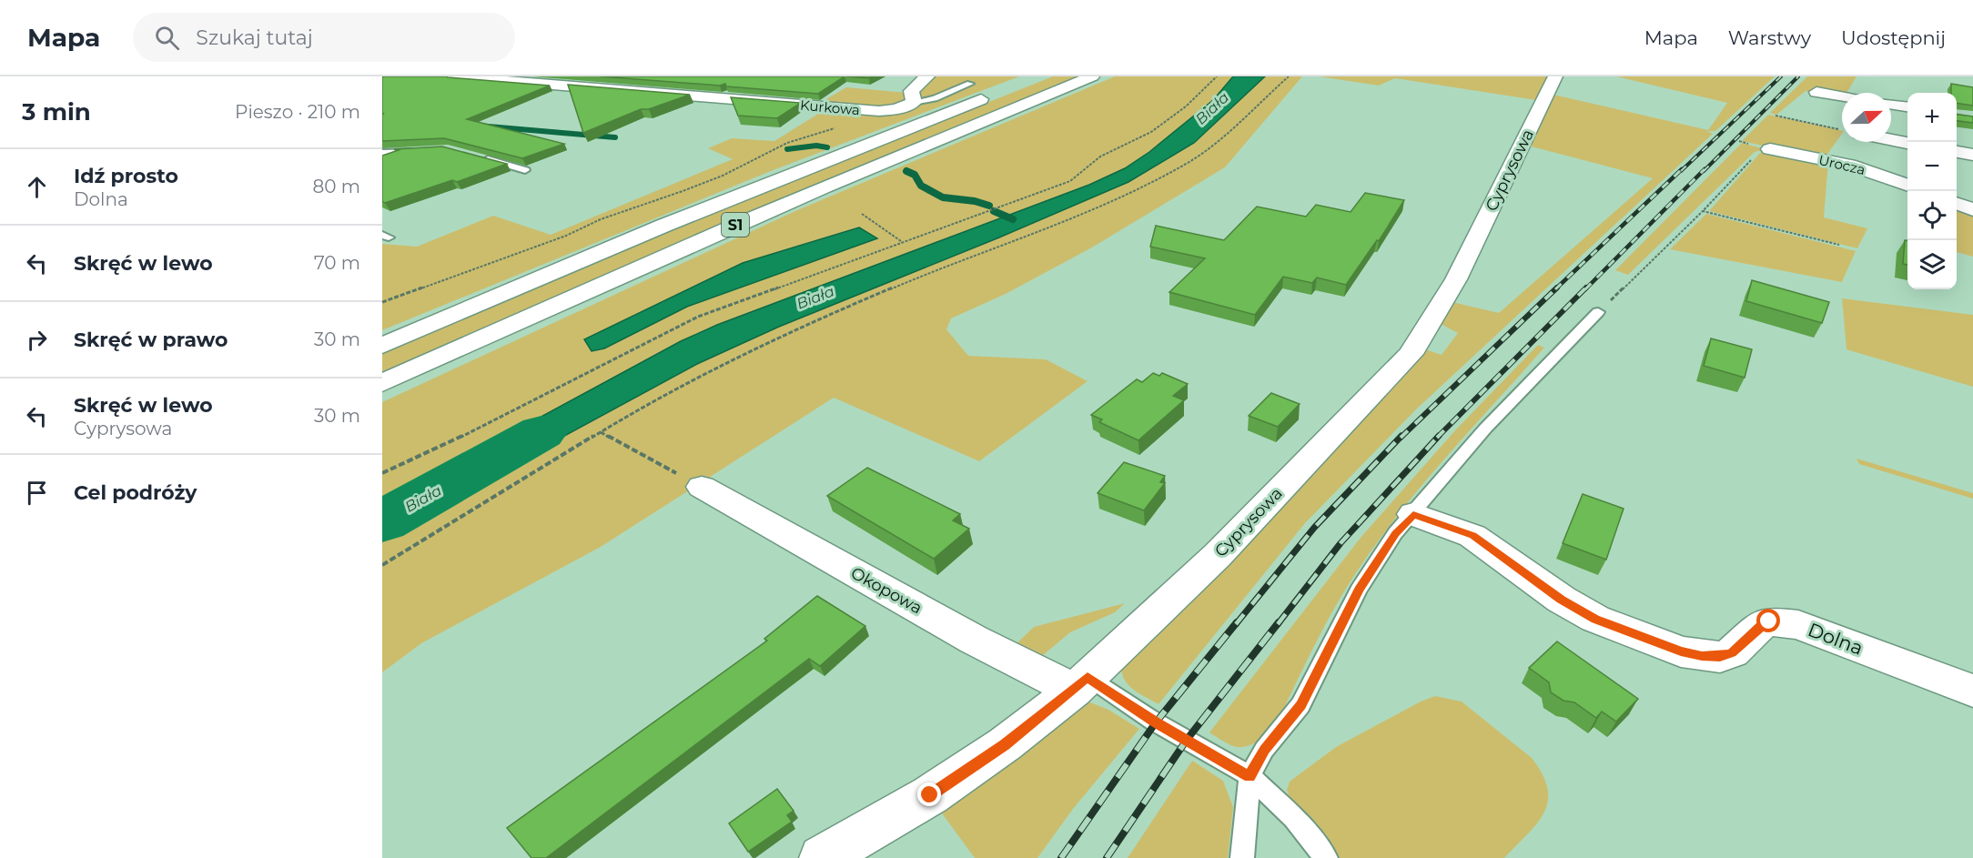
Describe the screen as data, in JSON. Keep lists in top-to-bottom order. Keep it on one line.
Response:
{"streets":{"main road":["Kurkowa","Urocza","Cyprysowa","S1","Okopowa","Dolna"]},"crossings":[["Cyprysowa","Okopowa"]],"water":["Biała"],"north":"right","page":{"header":"Mapa","search":"Szukaj tutaj","nav":["Mapa","Warstwy","Udostępnij"],"heading":["3 min","Pieszo · 210 m"],"map_buttons":["+","−"],"list":[["Idź prosto","Dolna","80 m"],["Skręć w lewo","70 m"],["Skręć w prawo","30 m"],["Skręć w lewo","Cyprysowa","30 m"],"Cel podróży"]}}
